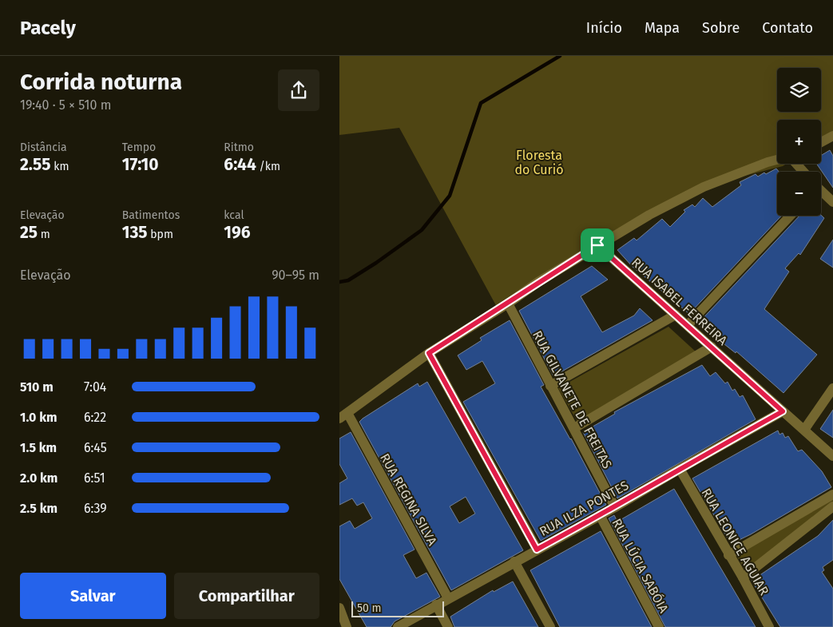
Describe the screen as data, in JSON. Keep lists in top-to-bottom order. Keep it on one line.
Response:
{"streets":{"street":["RUA ISABEL FERREIRA","RUA GILVANETE DE FREITAS","RUA REGINA SILVA","RUA ILZA PONTES","RUA LEONICE AGUIAR","RUA LÚCIA SABÓIA"]},"crossings":[["RUA ISABEL FERREIRA","RUA ILZA PONTES"],["RUA GILVANETE DE FREITAS","RUA ILZA PONTES"],["RUA REGINA SILVA","RUA ILZA PONTES"],["RUA ILZA PONTES","RUA LEONICE AGUIAR"],["RUA ILZA PONTES","RUA LÚCIA SABÓIA"]],"parks":["Floresta do Curió"],"scale_bar":"50 m","page":{"header":"Pacely","nav":["Início","Mapa","Sobre","Contato"],"heading":["Corrida noturna","19:40 · 5 × 510 m"],"map_buttons":["+","−"],"stats":[["Distância","2.55 km"],["Tempo","17:10"],["Ritmo","6:44 /km"],["Elevação","25 m"],["Batimentos","135 bpm"],["kcal","196"]],"chart":["Elevação","90–95 m"],"list":[{"name":"510 m","note":"7:04"},{"name":"1.0 km","note":"6:22"},{"name":"1.5 km","note":"6:45"},{"name":"2.0 km","note":"6:51"},{"name":"2.5 km","note":"6:39"}],"buttons":["Salvar","Compartilhar"],"scale":"50 m"}}
